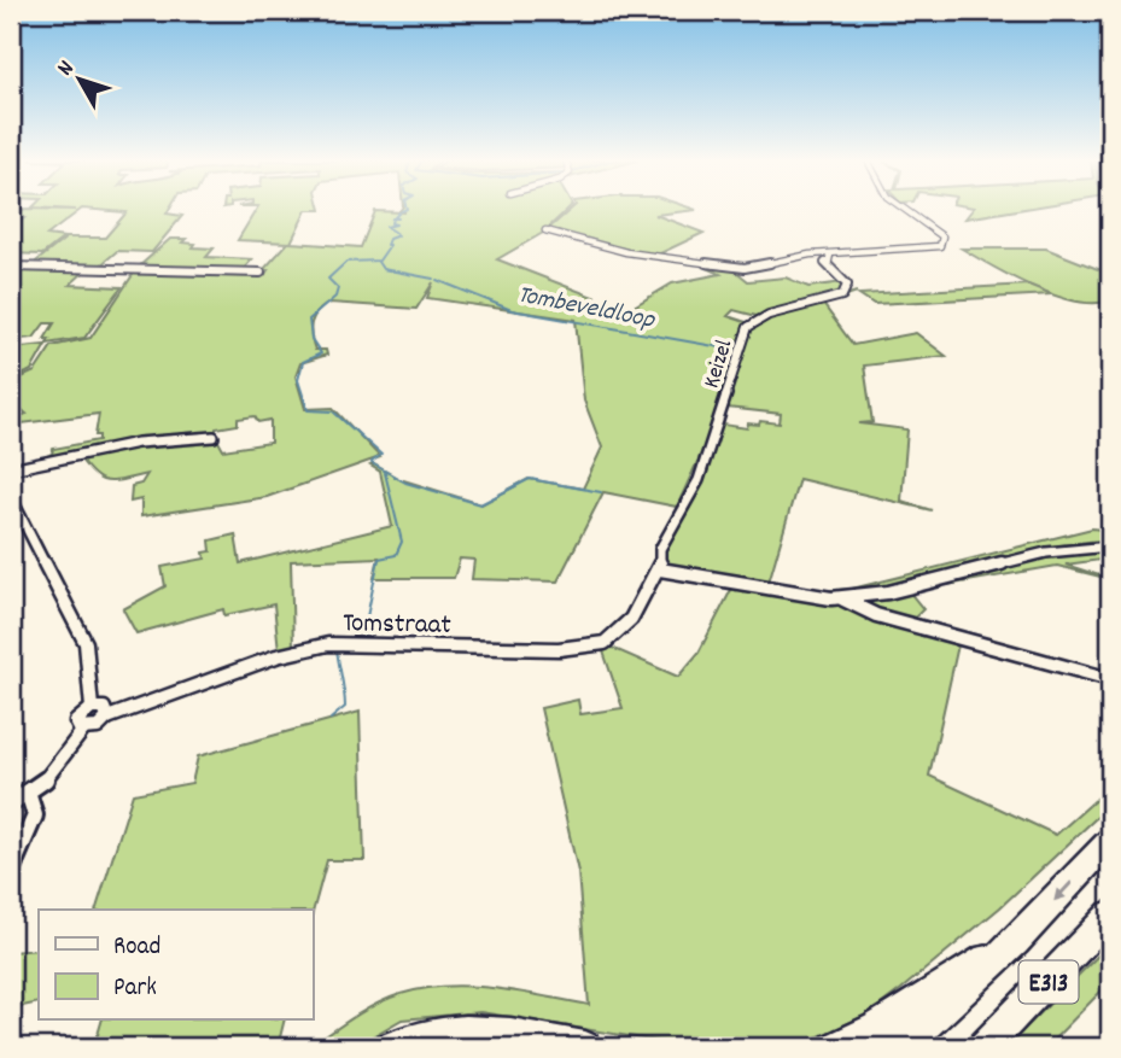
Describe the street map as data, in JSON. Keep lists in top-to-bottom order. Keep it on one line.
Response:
{"streets":{"highway":["E313"],"street":["Keizel","Tomstraat"]},"crossings":[["Keizel","Tomstraat"]],"water":["Tombeveldloop"],"legend":["Road","Park"],"north":"top left"}
